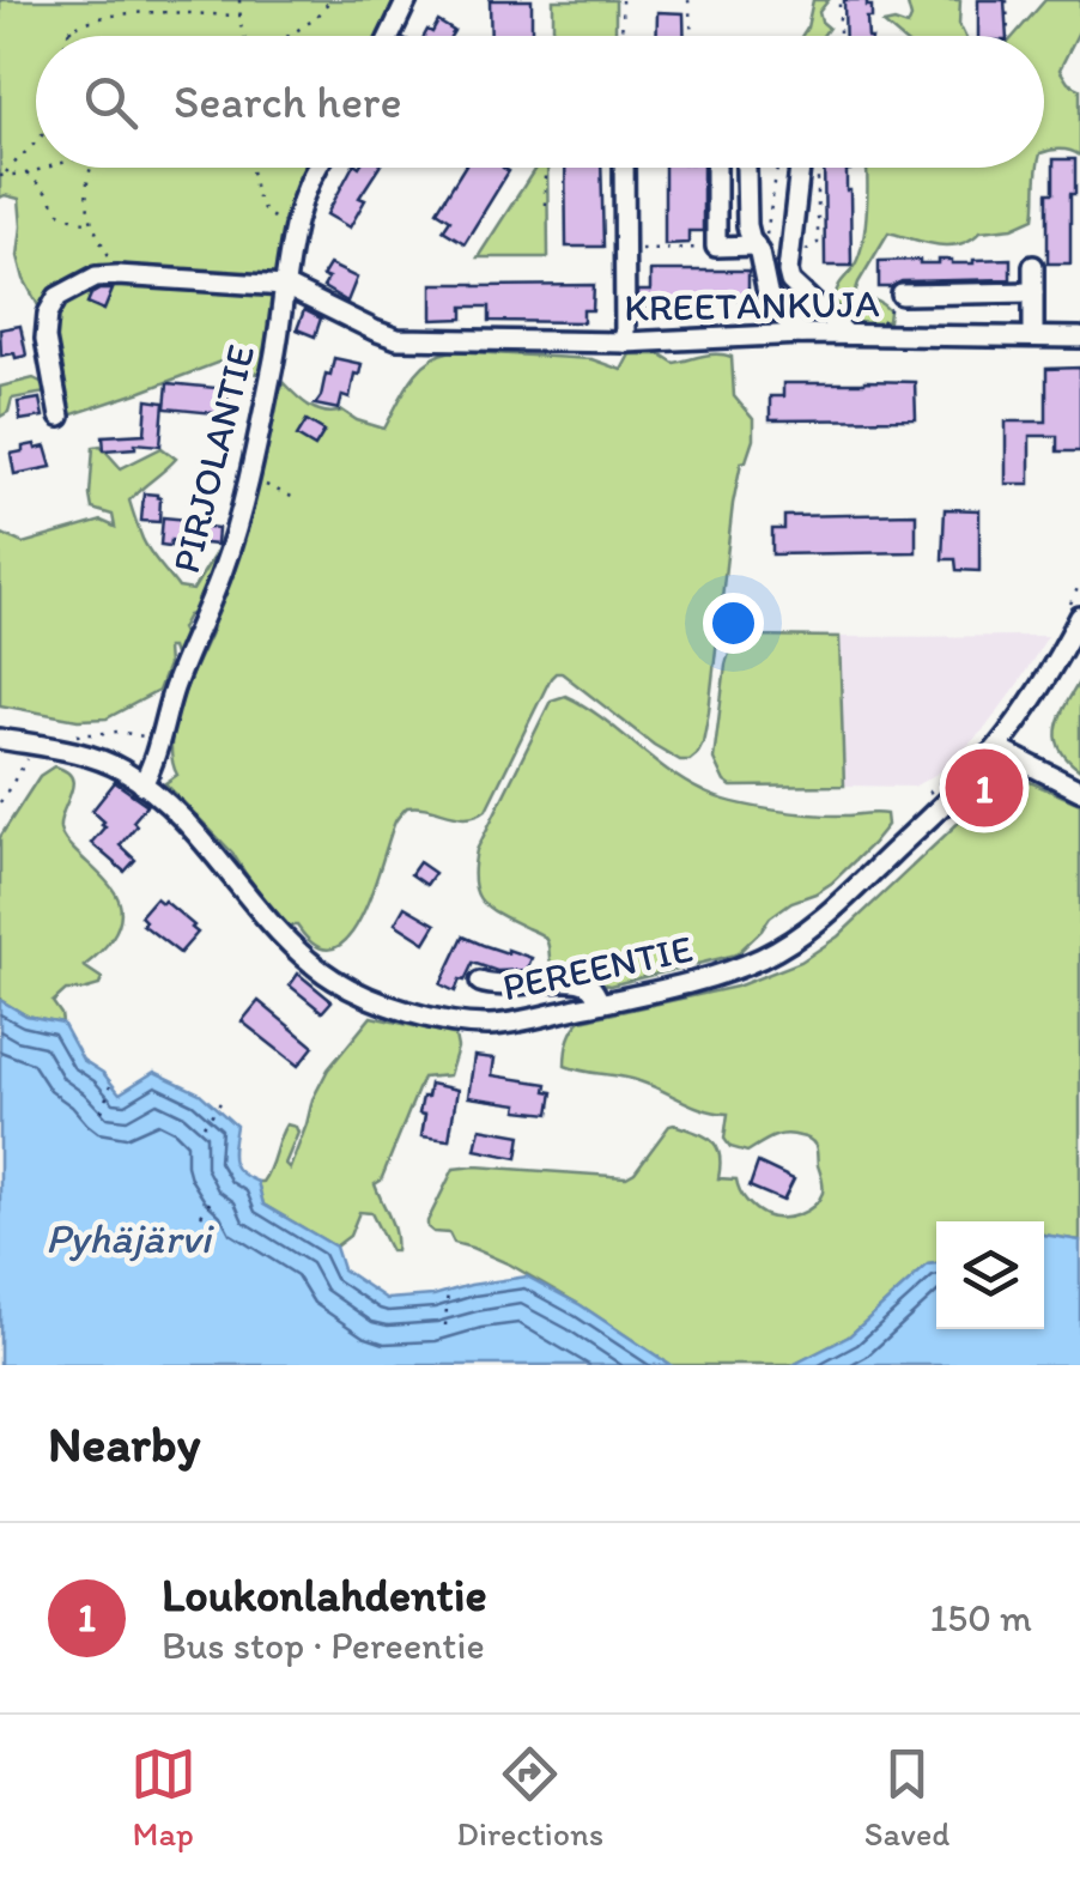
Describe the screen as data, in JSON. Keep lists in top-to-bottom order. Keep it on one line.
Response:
{"streets":{"street":["KREETANKUJA","PIRJOLANTIE","PEREENTIE"]},"crossings":[["KREETANKUJA","PIRJOLANTIE"],["PIRJOLANTIE","PEREENTIE"]],"water":["Pyhäjärvi"],"page":{"search":"Search here","pins":"1","heading":"Nearby","list":[{"mark":"1","name":"Loukonlahdentie","note":"Bus stop · Pereentie","value":"150 m"}],"nav":["Map","Directions","Saved"]}}
